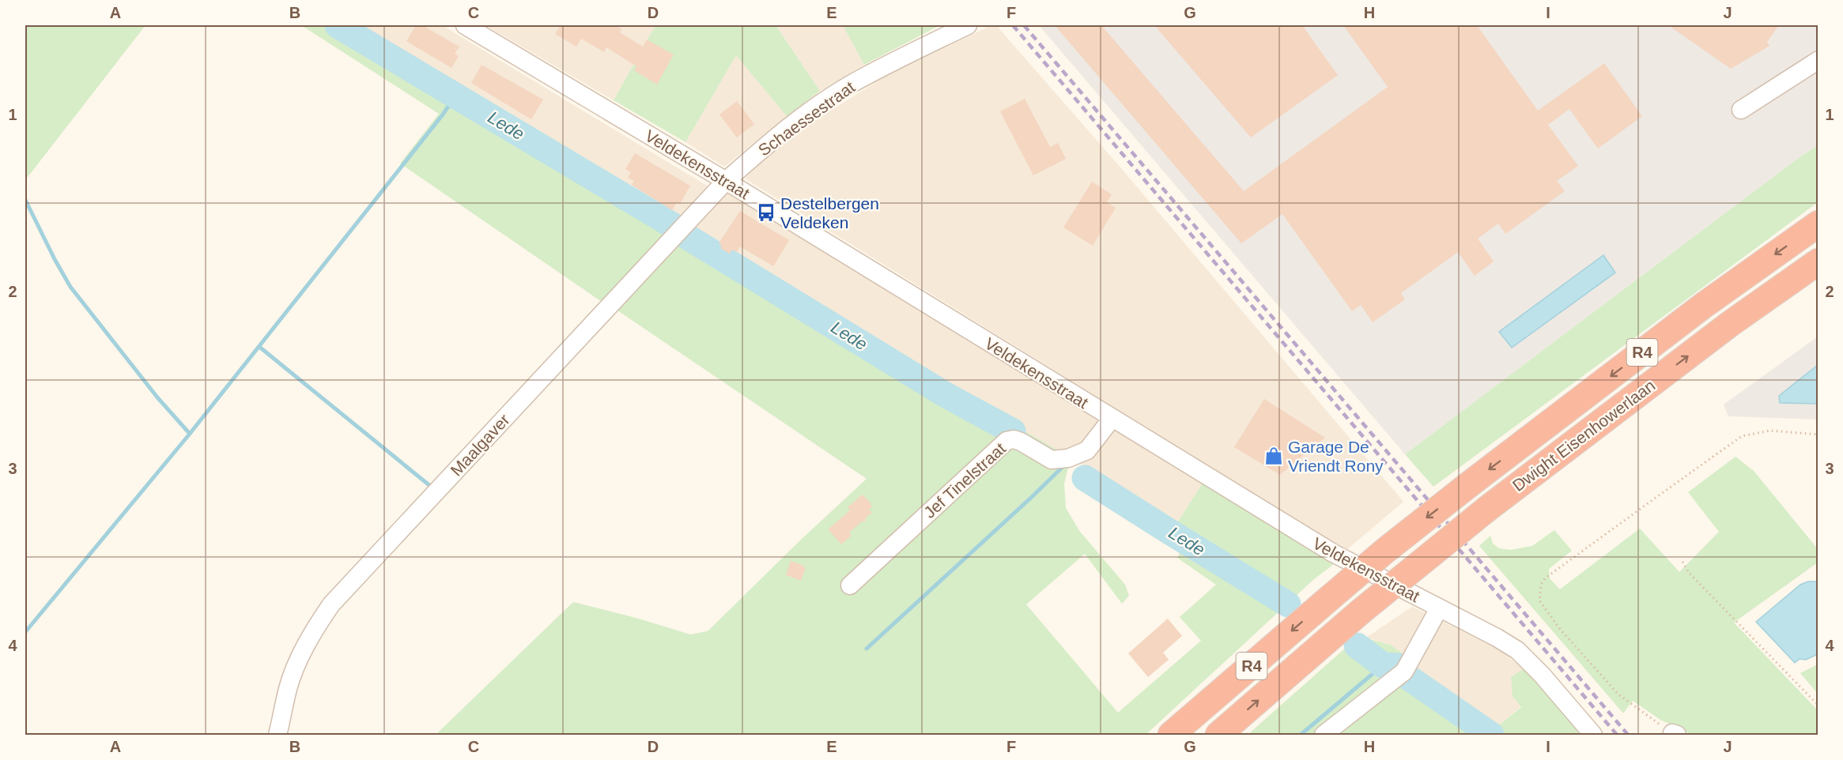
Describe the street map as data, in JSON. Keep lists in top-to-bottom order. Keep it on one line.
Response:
{"streets":{"highway":["R4","Dwight Eisenhowerlaan"],"street":["Schaessestraat","Veldekensstraat","Maalgaver","Jef Tinelstraat"]},"crossings":[["Schaessestraat","Veldekensstraat"],["Schaessestraat","Maalgaver"],["Veldekensstraat","Maalgaver"],["Veldekensstraat","Jef Tinelstraat"]],"water":["Lede"],"places":{"bus stop":["Destelbergen Veldeken"],"shop":["Garage De Vriendt Rony"]},"grid":{"columns":["A","B","C","D","E","F","G","H","I","J"],"rows":["1","2","3","4"]}}
